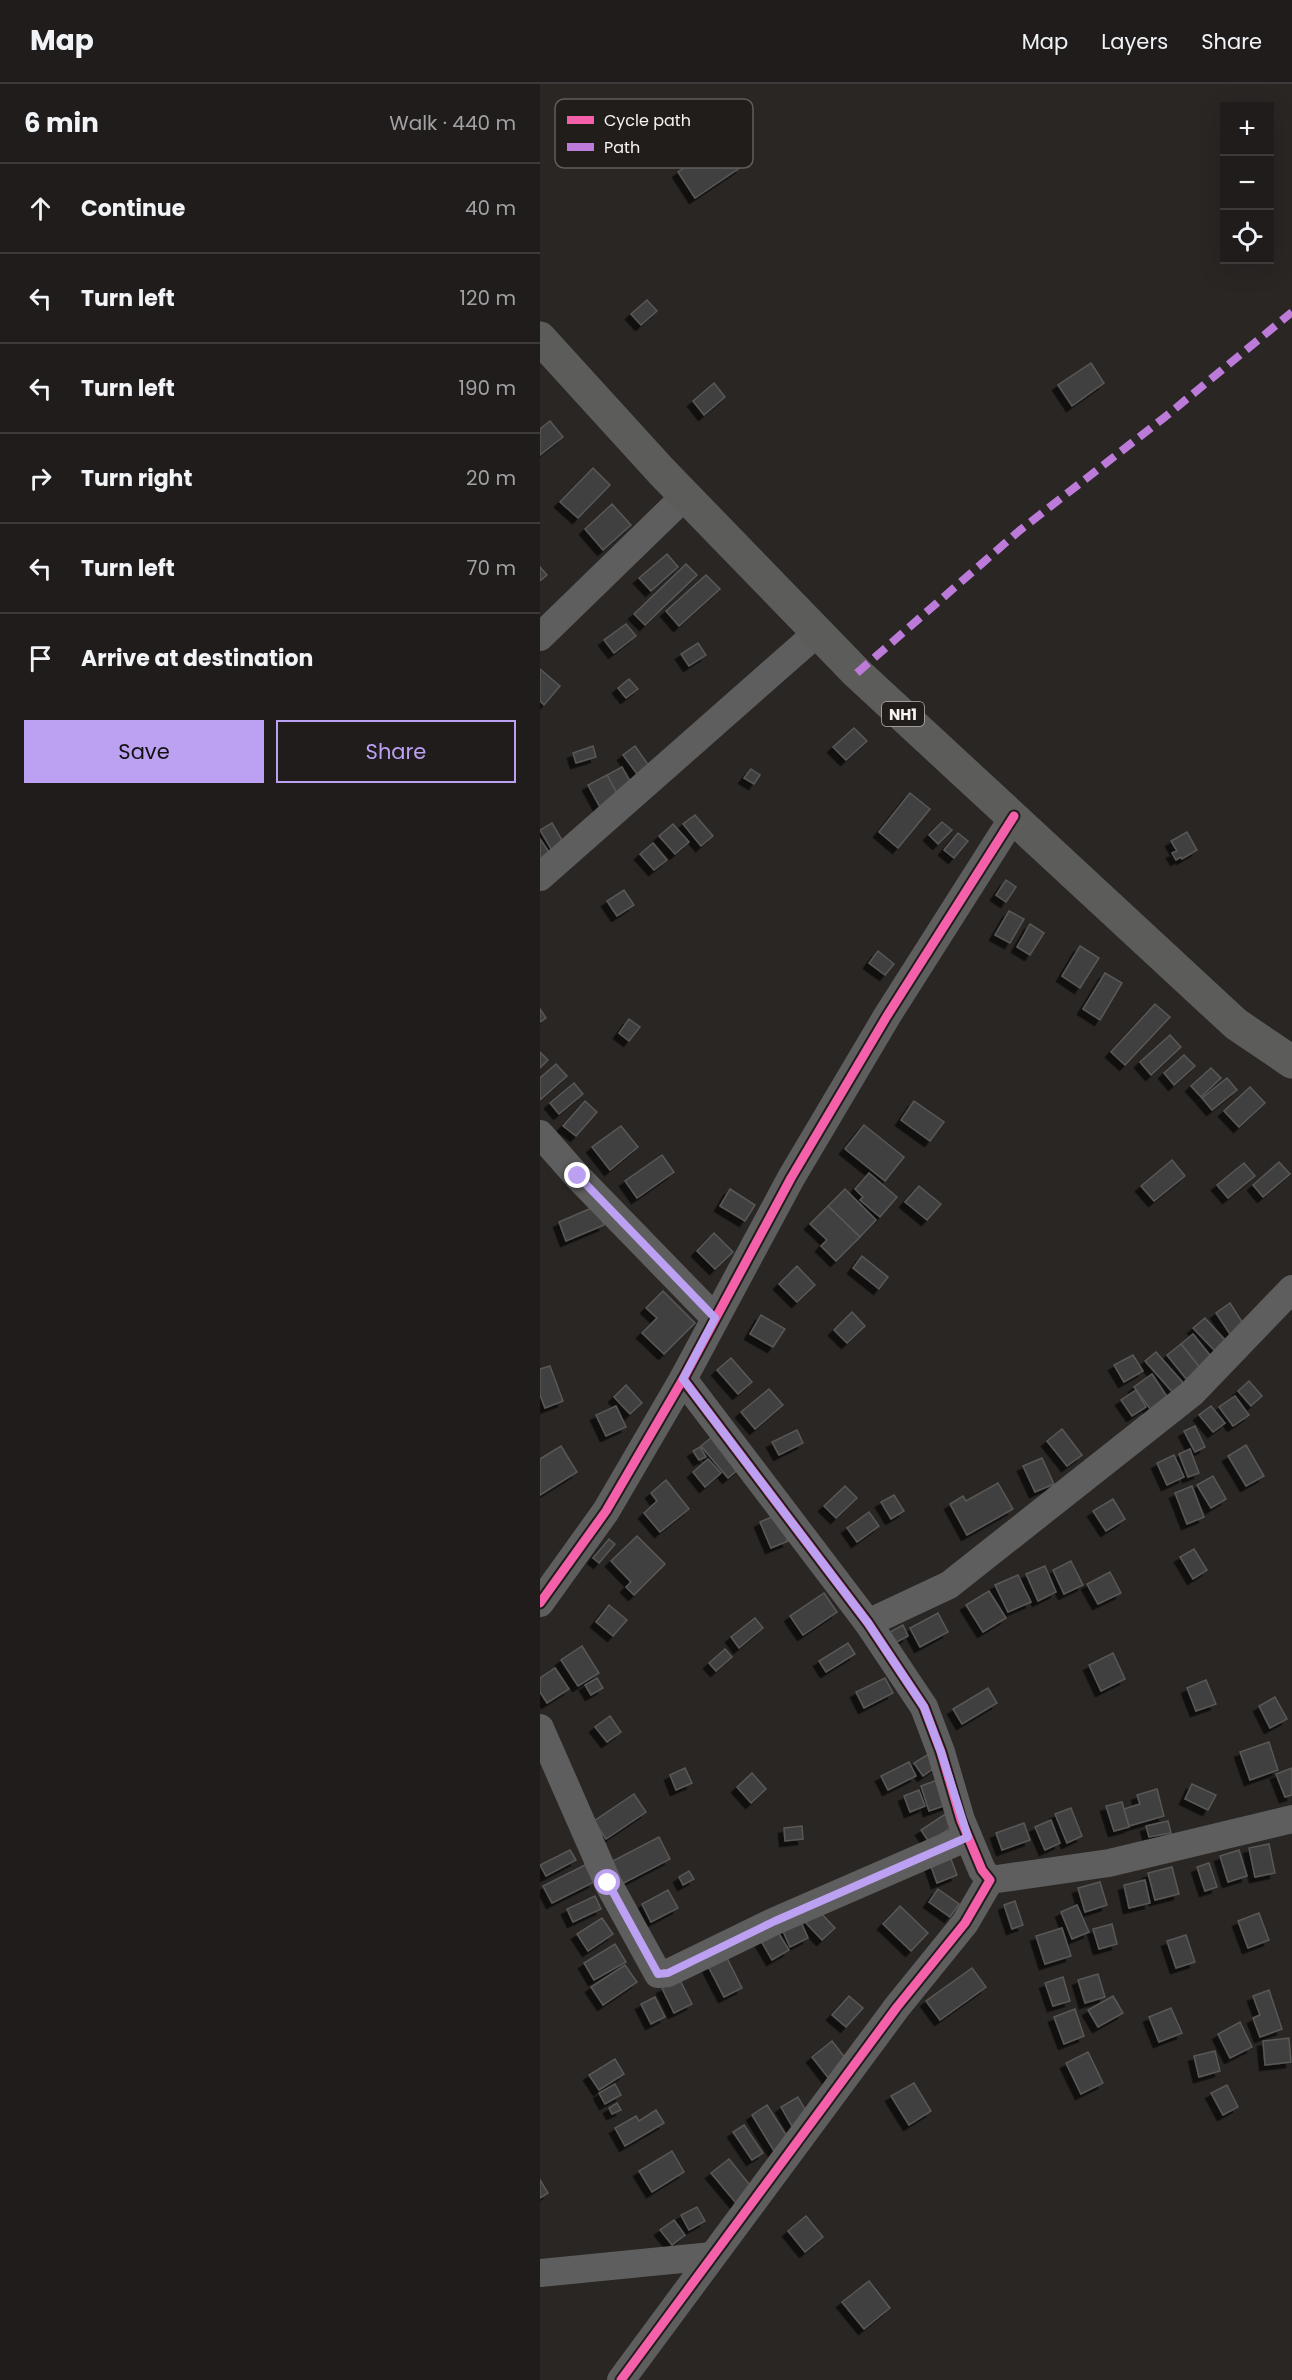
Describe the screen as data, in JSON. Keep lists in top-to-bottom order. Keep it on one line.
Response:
{"streets":{"highway":["NH1"]},"legend":["Cycle path","Path"],"page":{"header":"Map","nav":["Map","Layers","Share"],"heading":["6 min","Walk · 440 m"],"map_buttons":["+","−"],"list":[["Continue","40 m"],["Turn left","120 m"],["Turn left","190 m"],["Turn right","20 m"],["Turn left","70 m"],"Arrive at destination"],"buttons":["Save","Share"]}}
